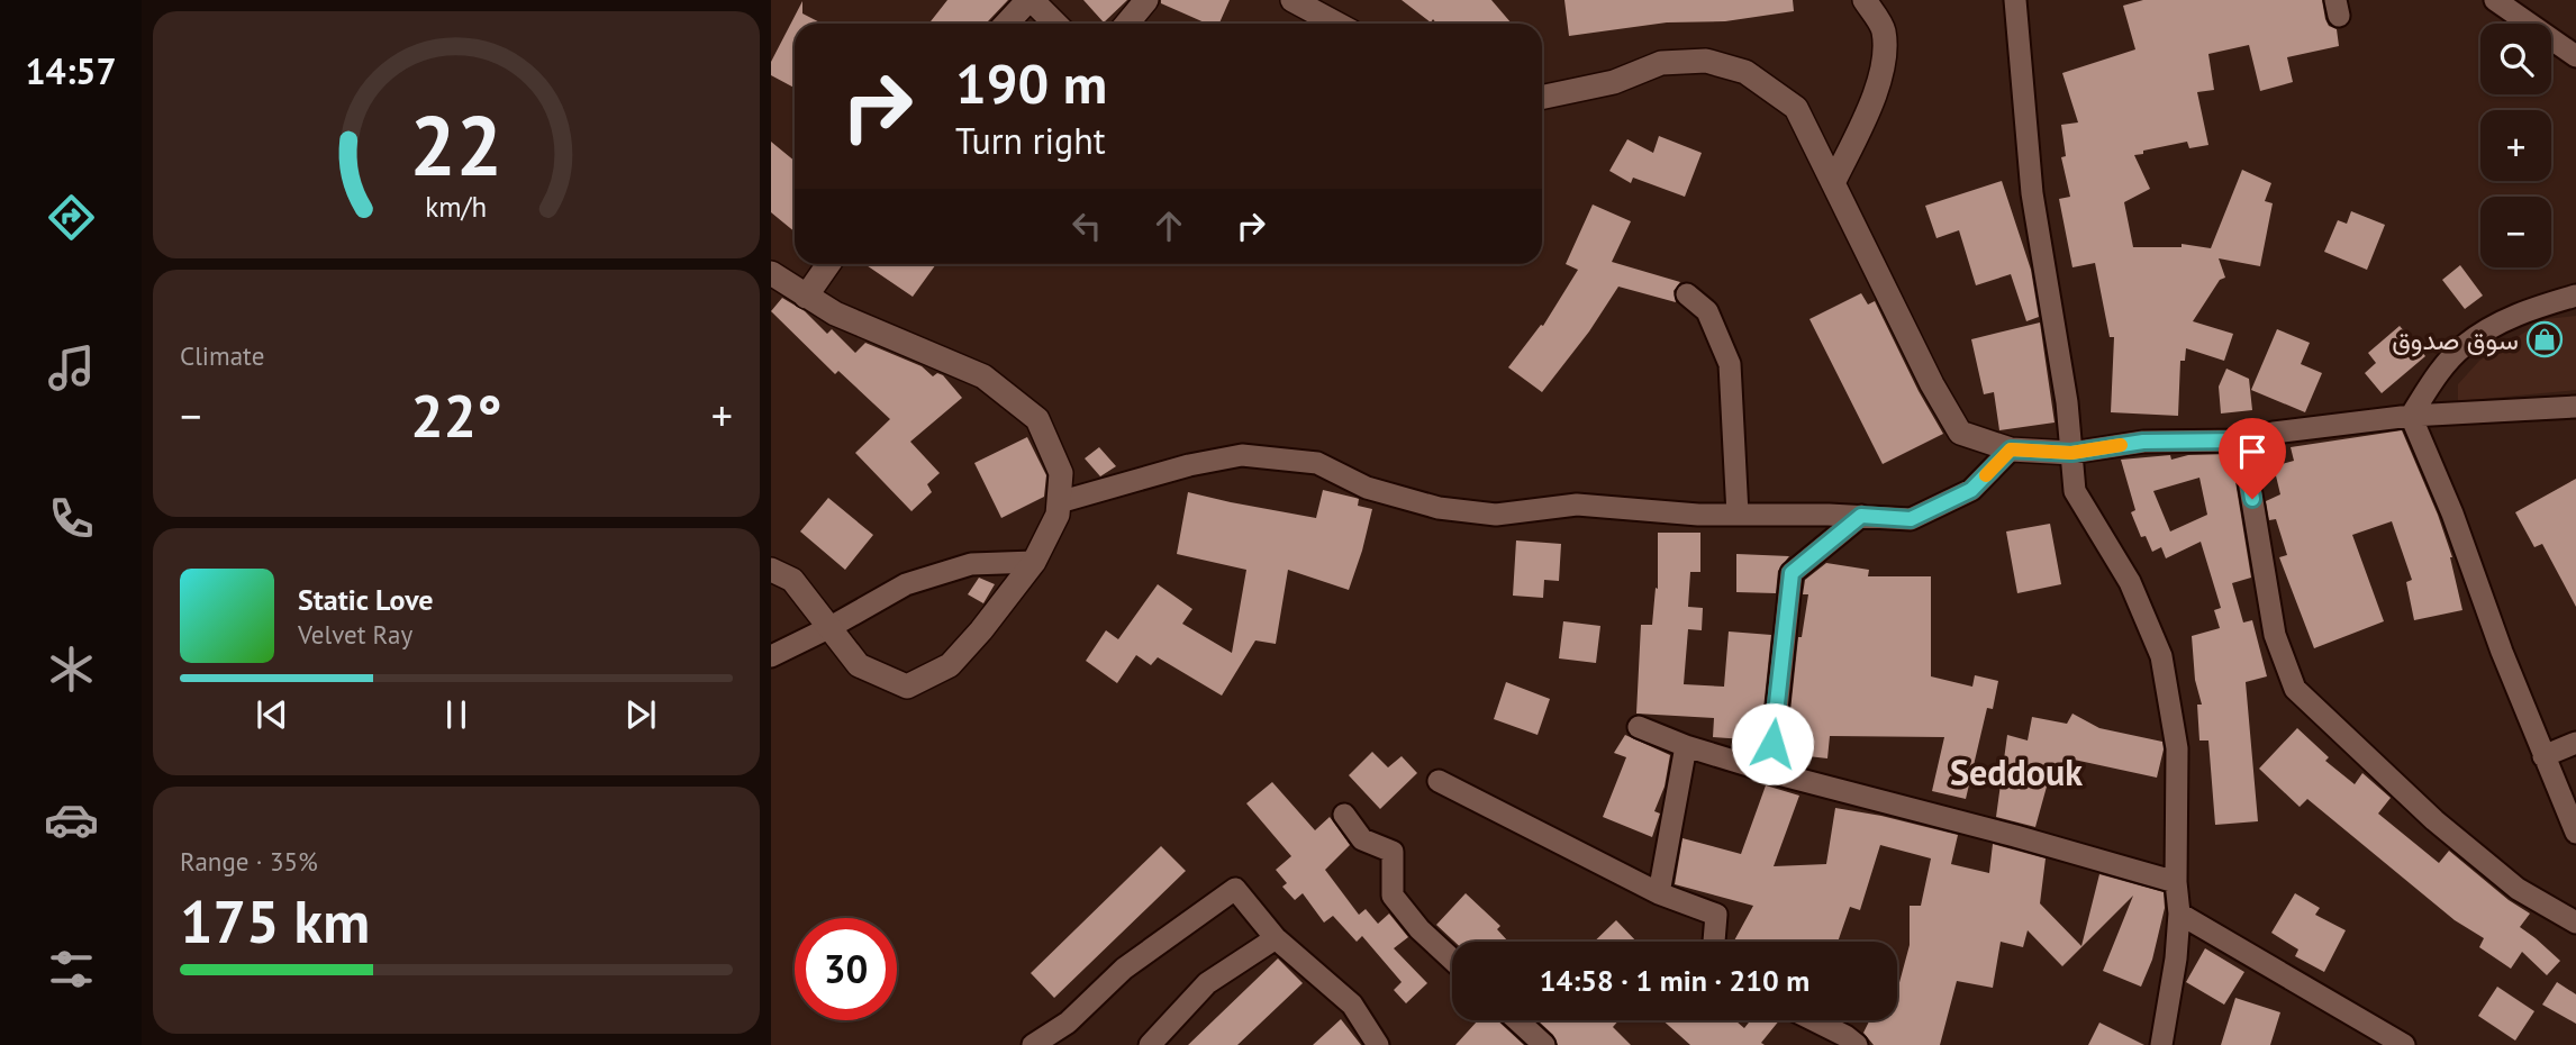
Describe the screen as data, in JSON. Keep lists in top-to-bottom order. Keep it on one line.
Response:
{"districts":["Seddouk"],"places":{"shop":["سوق صدوق"]},"page":{"tabs":"14:57","map_buttons":["+","−"],"turn":["190 m","Turn right"],"tile":["Climate",["Range · 35%","175 km"]],"heat":["−","22°","+"],"song":["Static Love","Velvet Ray"],"limit":"30","trip":"14:58 · 1 min · 210 m","gauge":["22","km/h"]}}
